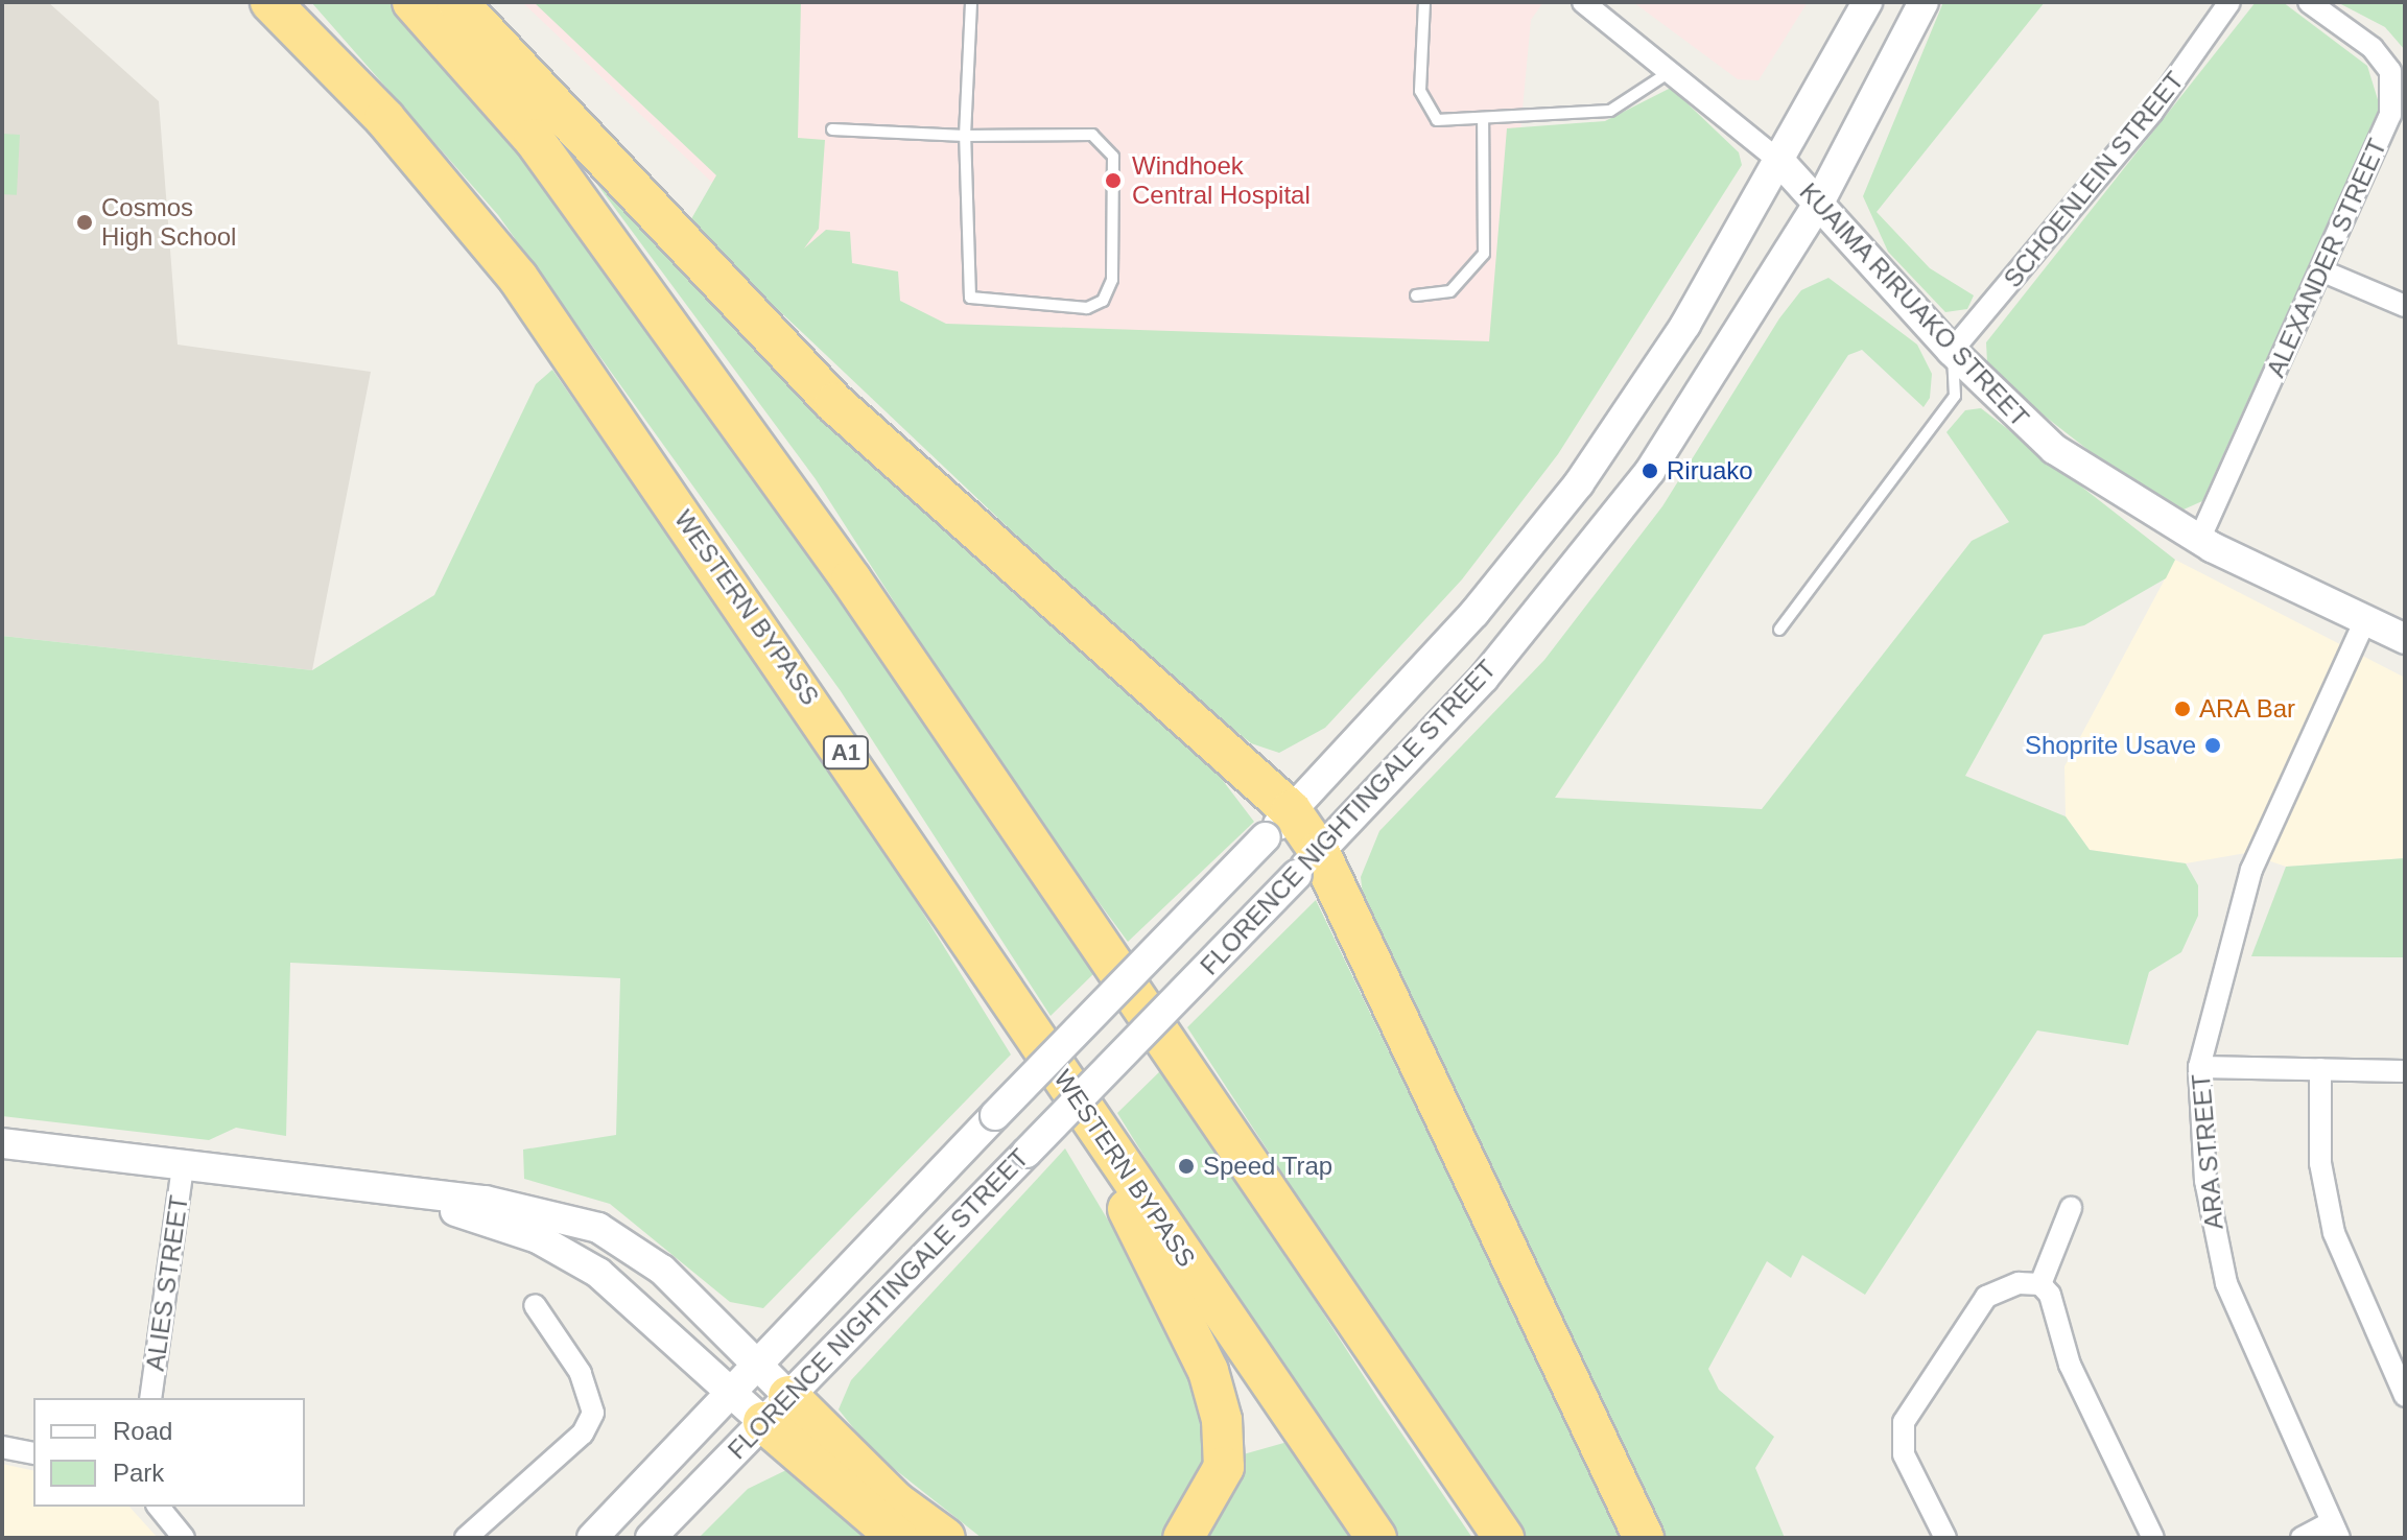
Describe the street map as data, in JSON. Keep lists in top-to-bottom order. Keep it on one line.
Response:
{"streets":{"highway":["WESTERN BYPASS","A1"],"main road":["KUAIMA RIRUAKO STREET","FLORENCE NIGHTINGALE STREET"],"street":["SCHOENLEIN STREET","ALEXANDER STREET","ARA STREET","ALIES STREET"]},"crossings":[["SCHOENLEIN STREET","KUAIMA RIRUAKO STREET"],["ALEXANDER STREET","KUAIMA RIRUAKO STREET"],["KUAIMA RIRUAKO STREET","FLORENCE NIGHTINGALE STREET"],["KUAIMA RIRUAKO STREET","ARA STREET"]],"places":["Windhoek Central Hospital","Cosmos High School","Riruako","ARA Bar","Shoprite Usave","Speed Trap"],"legend":["Road","Park"]}
